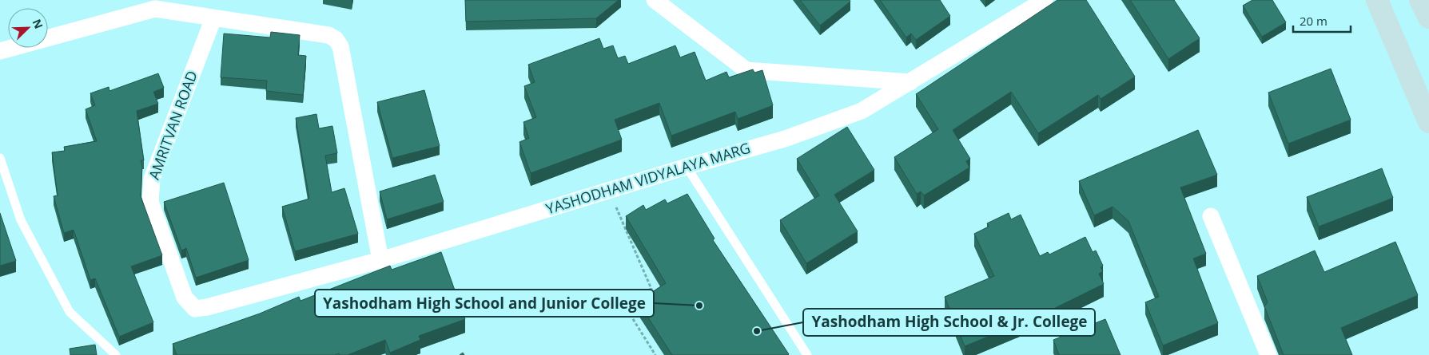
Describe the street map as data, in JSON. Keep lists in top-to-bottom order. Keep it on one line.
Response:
{"streets":{"street":["AMRITVAN ROAD","YASHODHAM VIDYALAYA MARG"]},"crossings":[["AMRITVAN ROAD","YASHODHAM VIDYALAYA MARG"]],"places":["Yashodham High School and Junior College","Yashodham High School & Jr. College"],"scale_bar":"20 m","north":"top right"}
